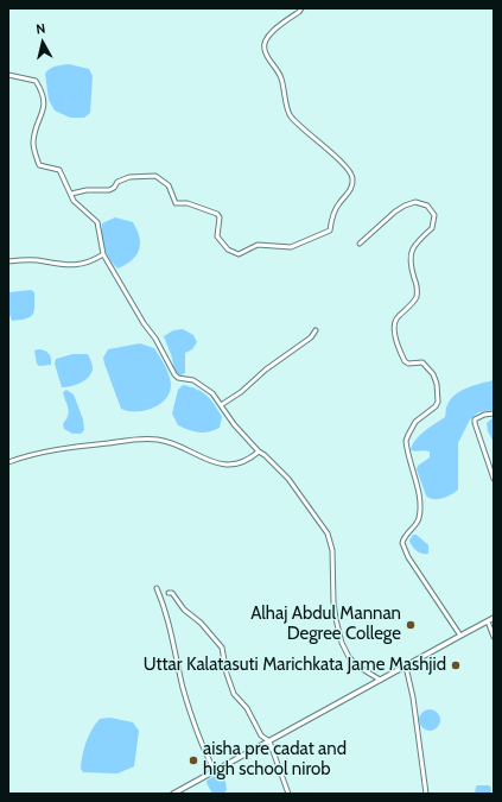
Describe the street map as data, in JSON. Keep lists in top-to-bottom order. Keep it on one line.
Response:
{"places":["Alhaj Abdul Mannan Degree College","Uttar Kalatasuti Marichkata Jame Mashjid","aisha pre cadat and high school nirob"],"north":"top"}
